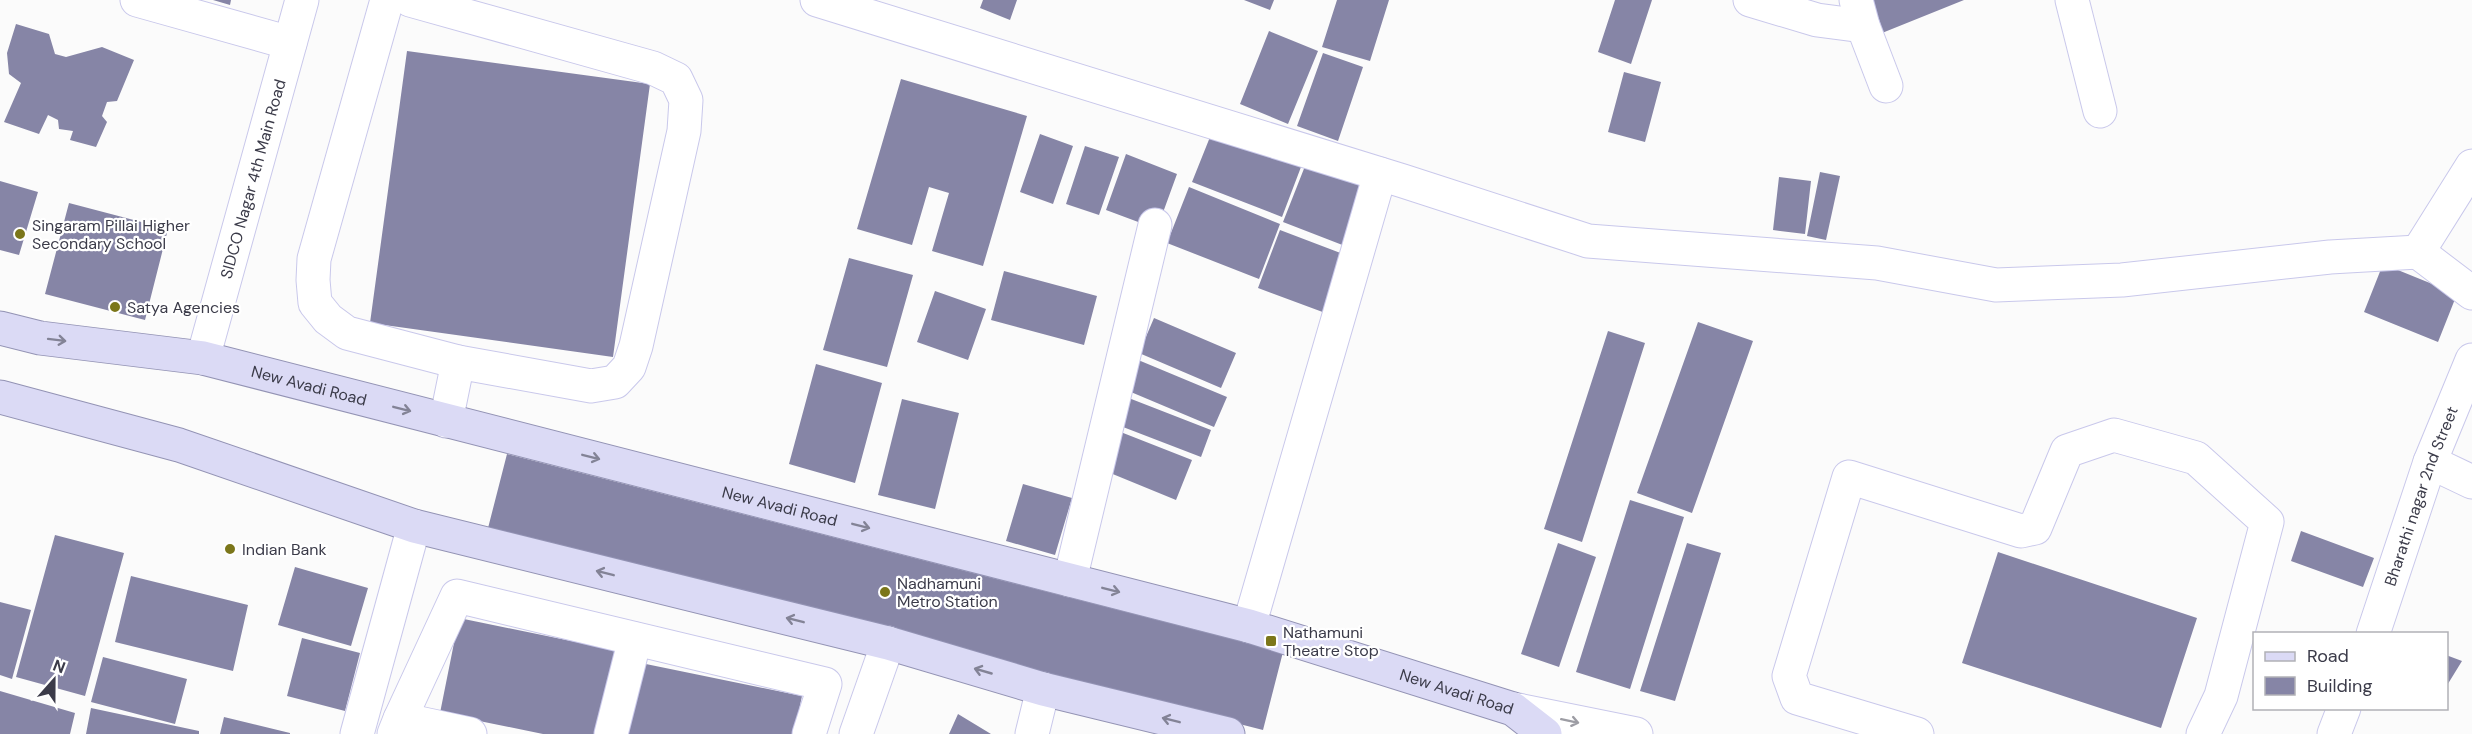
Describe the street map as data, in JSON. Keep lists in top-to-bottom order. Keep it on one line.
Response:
{"streets":{"main road":["New Avadi Road"],"street":["SIDCO Nagar 4th Main Road","Bharathi nagar 2nd Street"]},"crossings":[["SIDCO Nagar 4th Main Road","New Avadi Road"]],"places":{"other":["Singaram Pillai Higher Secondary School","Satya Agencies","Indian Bank","Nadhamuni Metro Station"],"transit":["Nathamuni Theatre Stop"]},"legend":["Road","Building"],"north":"top"}
